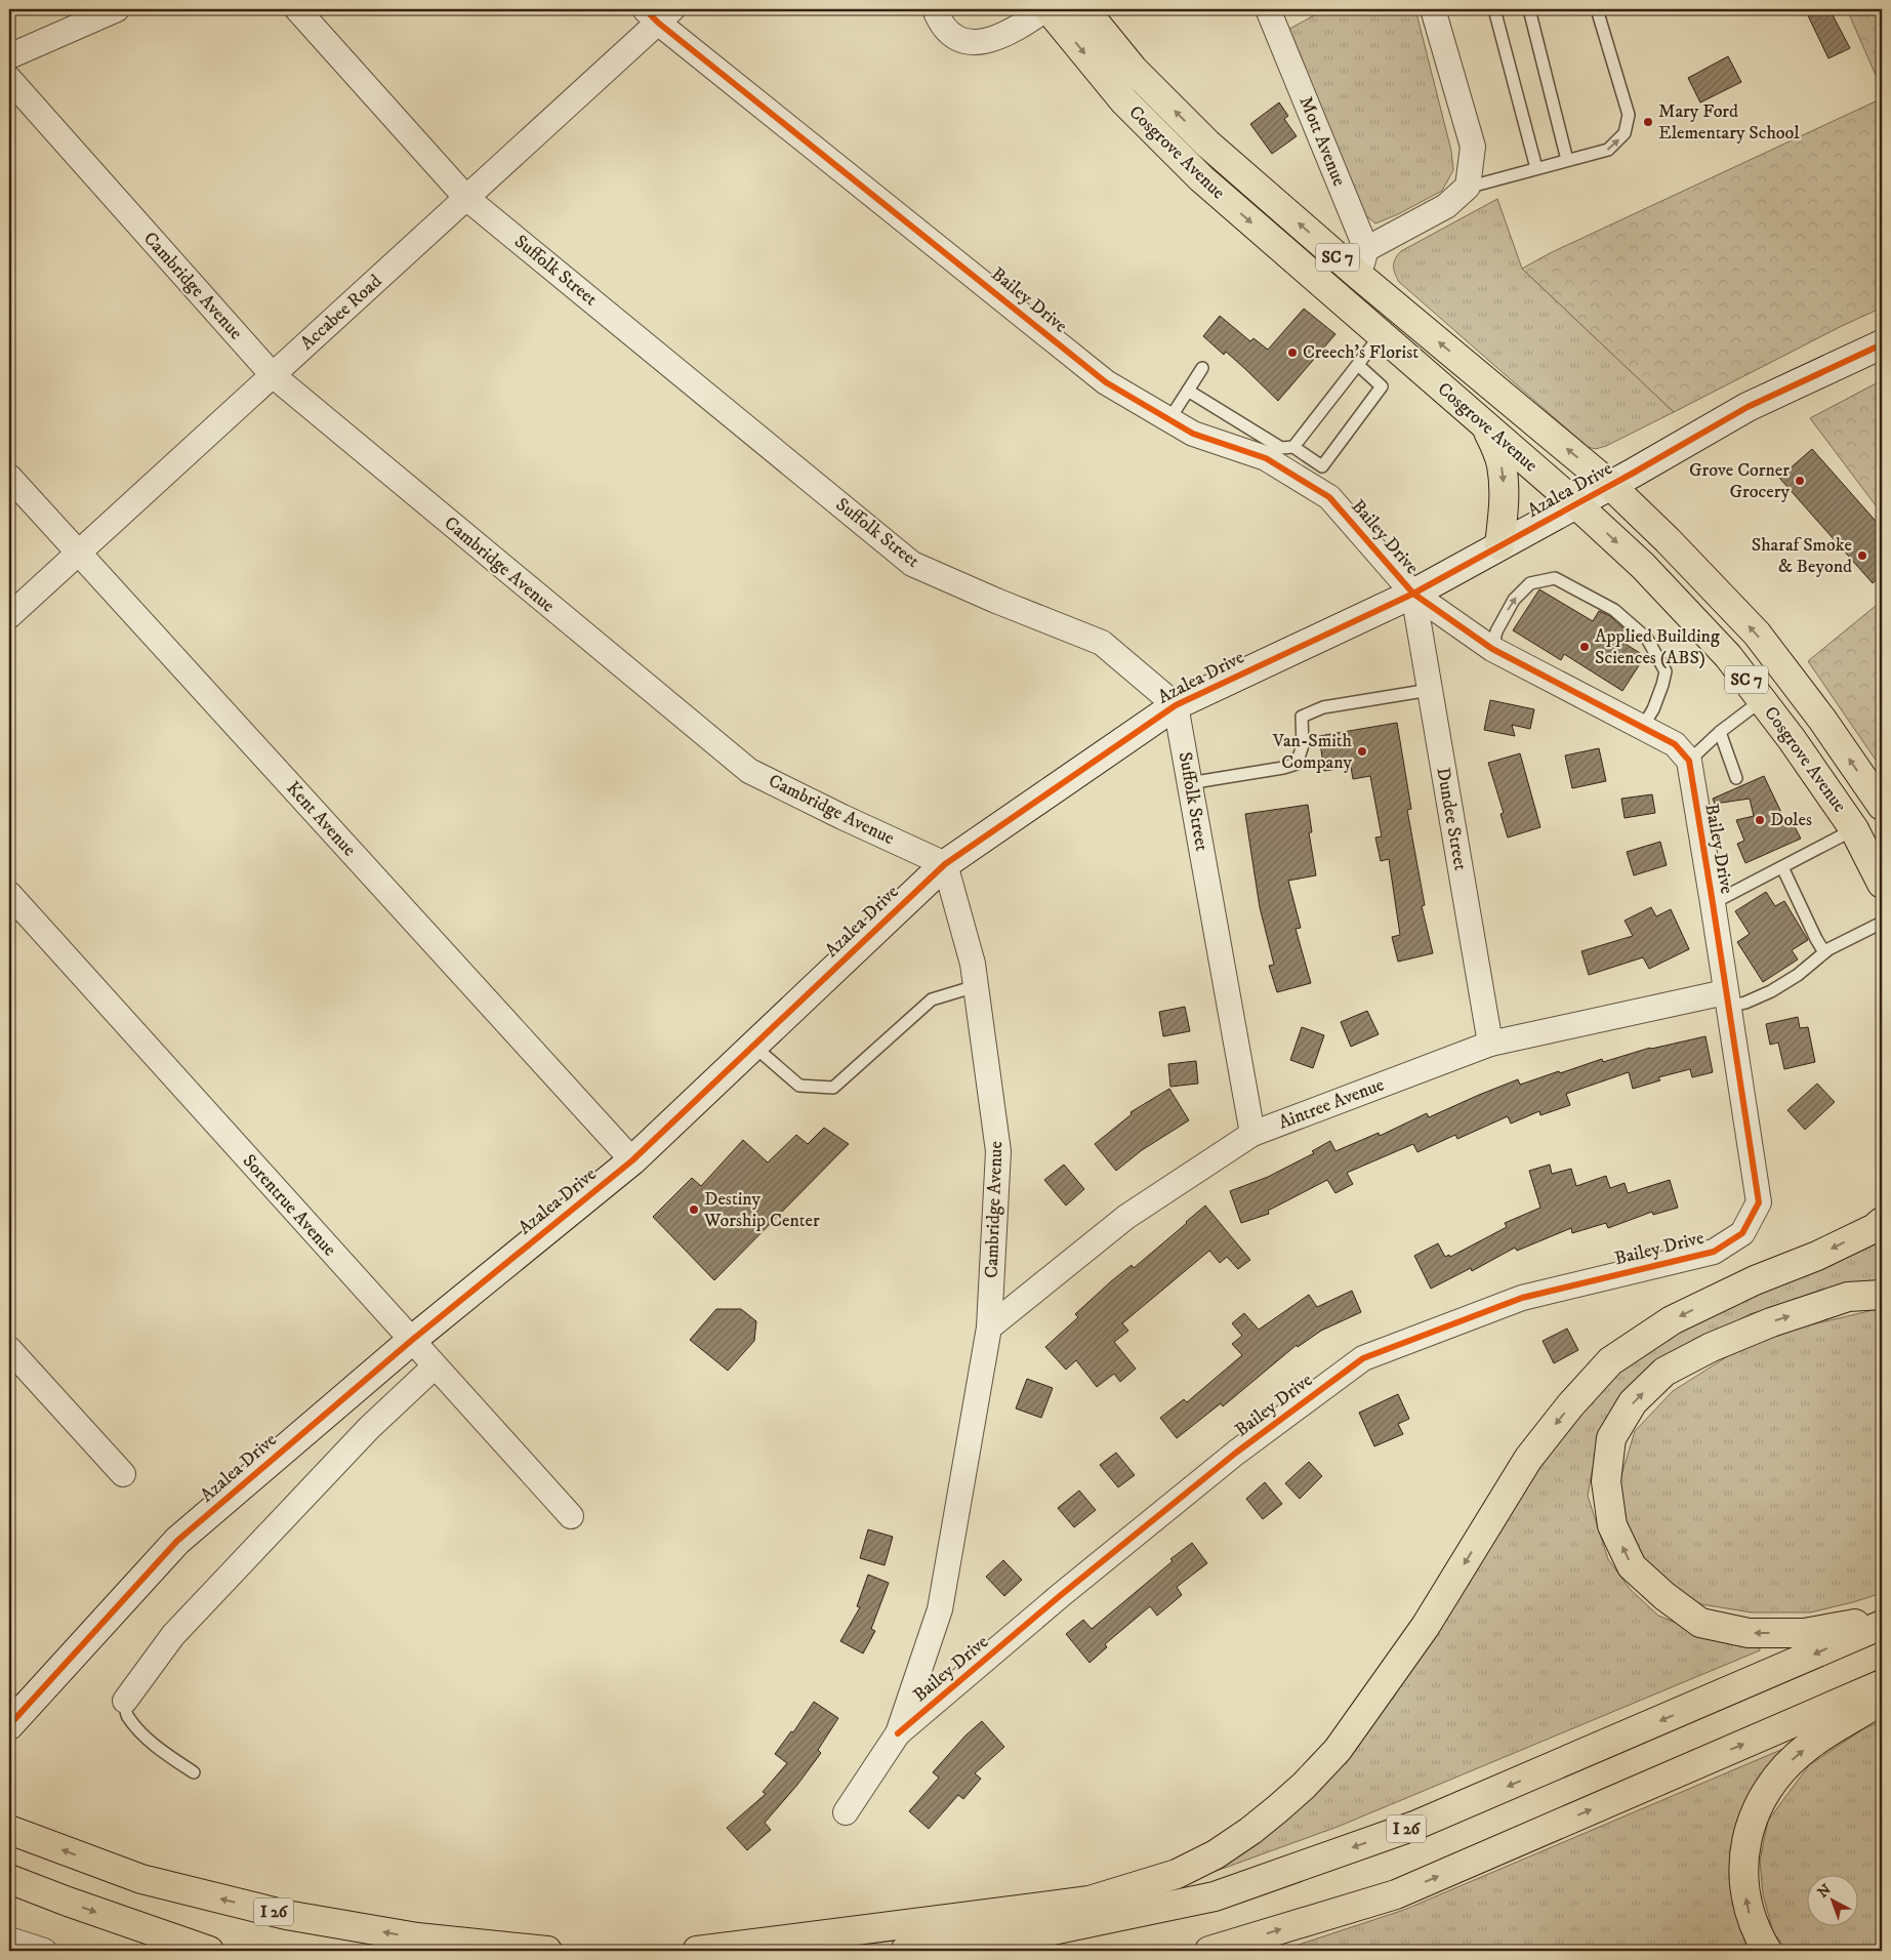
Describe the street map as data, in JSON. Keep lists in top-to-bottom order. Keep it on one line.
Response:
{"streets":{"main road":["Cosgrove Avenue","SC 7","I 26"],"street":["Mott Avenue","Suffolk Street","Cambridge Avenue","Bailey Drive","Accabee Road","Azalea Drive","Kent Avenue","Dundee Street","Aintree Avenue","Sorentrue Avenue"]},"crossings":[["Mott Avenue","Cosgrove Avenue"],["Cosgrove Avenue","Azalea Drive"],["Suffolk Street","Accabee Road"],["Suffolk Street","Azalea Drive"],["Suffolk Street","Aintree Avenue"],["Cambridge Avenue","Bailey Drive"],["Cambridge Avenue","Accabee Road"],["Cambridge Avenue","Azalea Drive"],["Cambridge Avenue","Aintree Avenue"],["Bailey Drive","Accabee Road"],["Bailey Drive","Azalea Drive"],["Bailey Drive","Dundee Street"],["Bailey Drive","Aintree Avenue"],["Accabee Road","Kent Avenue"],["Azalea Drive","Kent Avenue"],["Azalea Drive","Dundee Street"],["Azalea Drive","Sorentrue Avenue"],["Dundee Street","Aintree Avenue"]],"places":["Mary Ford Elementary School","Creech's Florist","Grove Corner Grocery","Sharaf Smoke & Beyond","Applied Building Sciences (ABS)","Van-Smith Company","Doles","Destiny Worship Center"],"north":"top left"}
